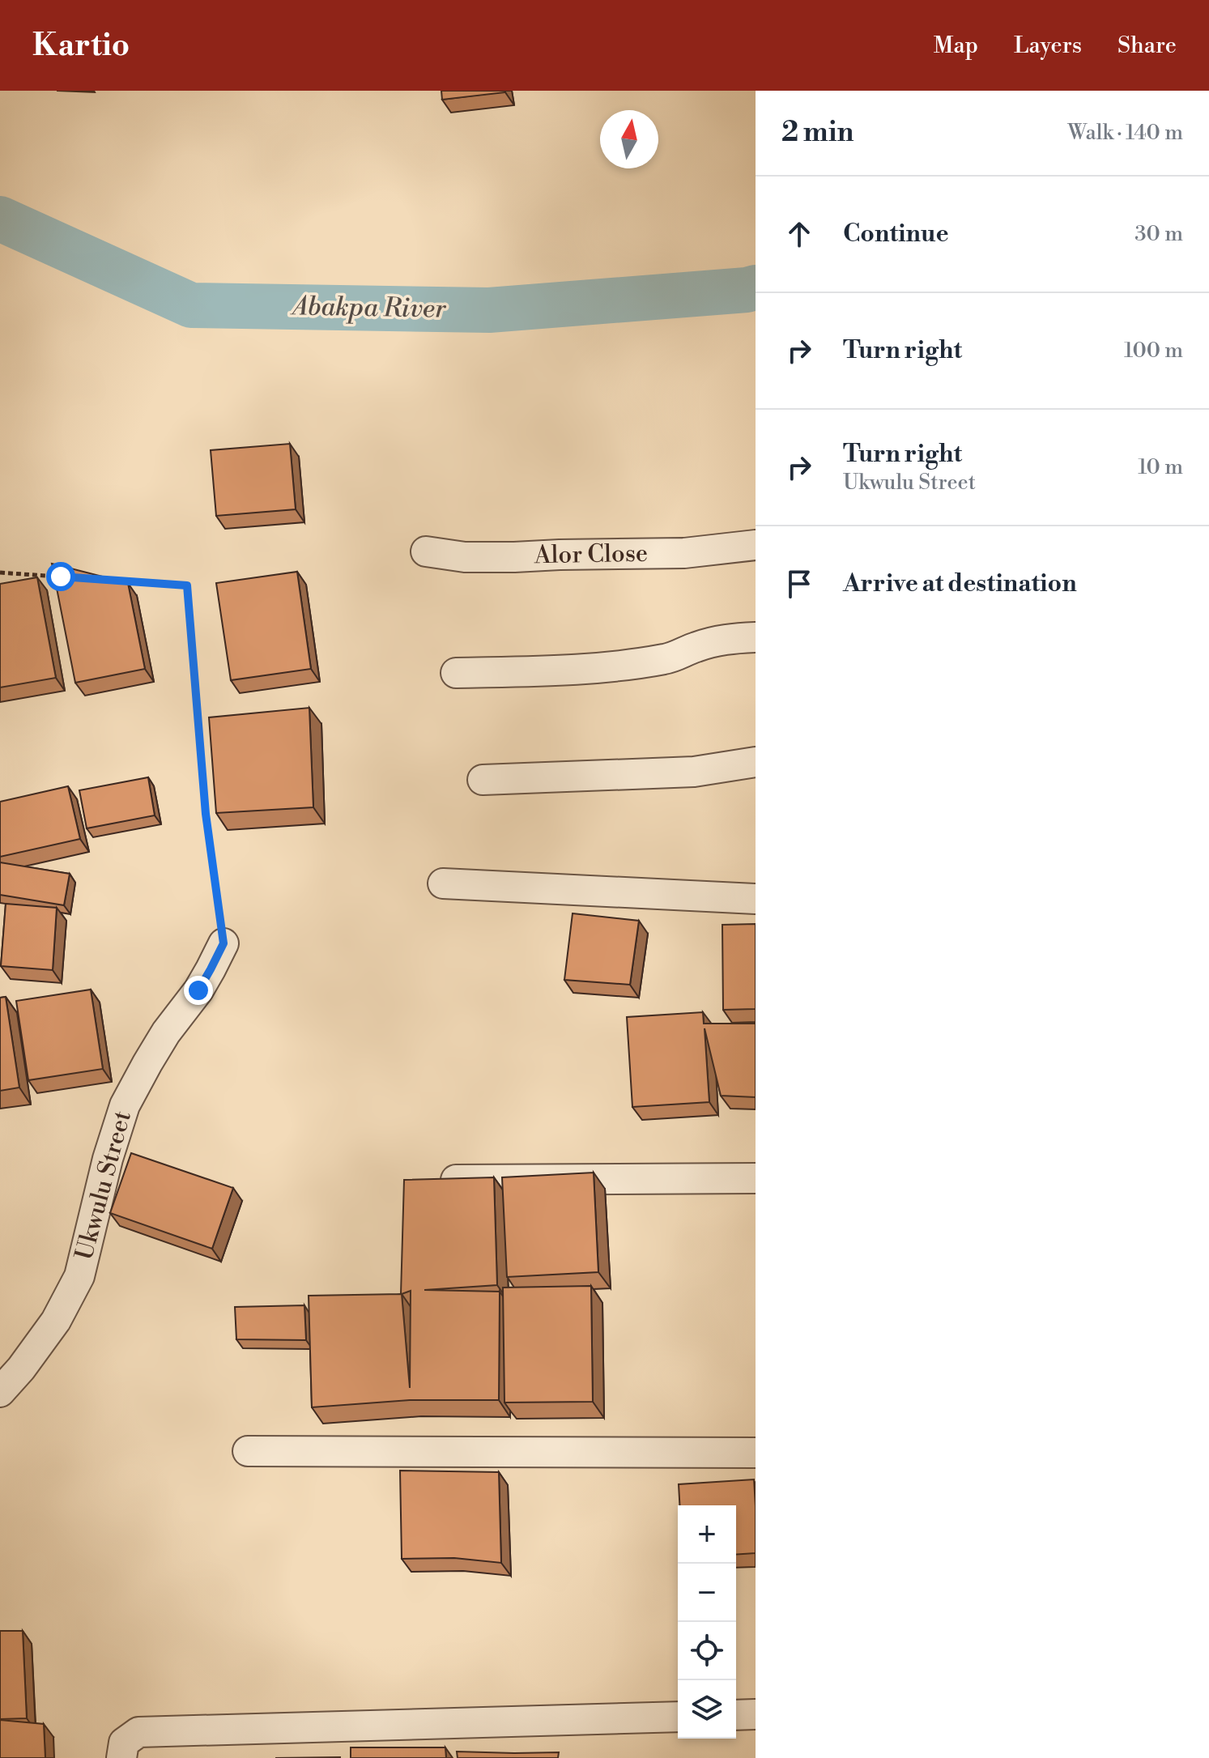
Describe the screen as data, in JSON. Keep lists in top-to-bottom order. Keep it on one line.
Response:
{"streets":{"street":["Alor Close","Ukwulu Street"]},"water":["Abakpa River"],"north":"top","page":{"header":"Kartio","nav":["Map","Layers","Share"],"heading":["2 min","Walk · 140 m"],"list":[["Continue","30 m"],["Turn right","100 m"],["Turn right","Ukwulu Street","10 m"],"Arrive at destination"],"map_buttons":["+","−"]}}
